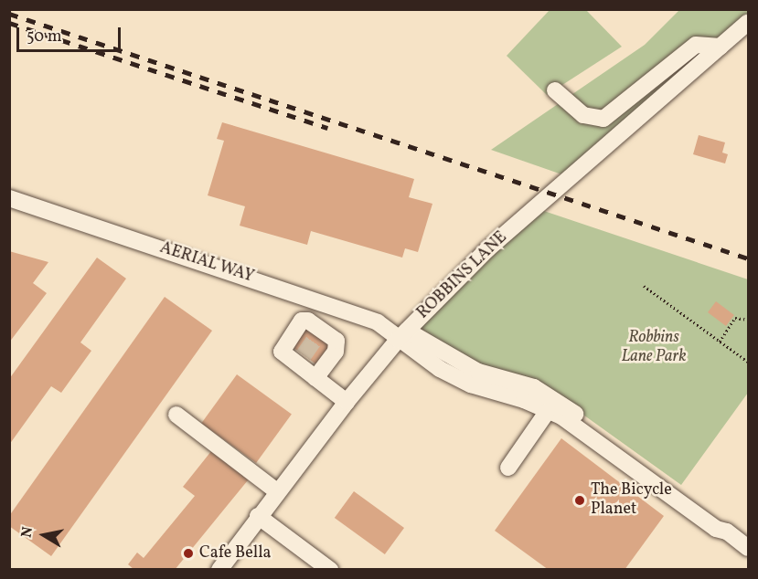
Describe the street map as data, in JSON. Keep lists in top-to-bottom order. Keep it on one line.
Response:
{"streets":{"street":["AERIAL WAY","ROBBINS LANE"]},"crossings":[["AERIAL WAY","ROBBINS LANE"]],"parks":["Robbins Lane Park"],"places":["The Bicycle Planet","Cafe Bella"],"scale_bar":"50 m","north":"left"}
